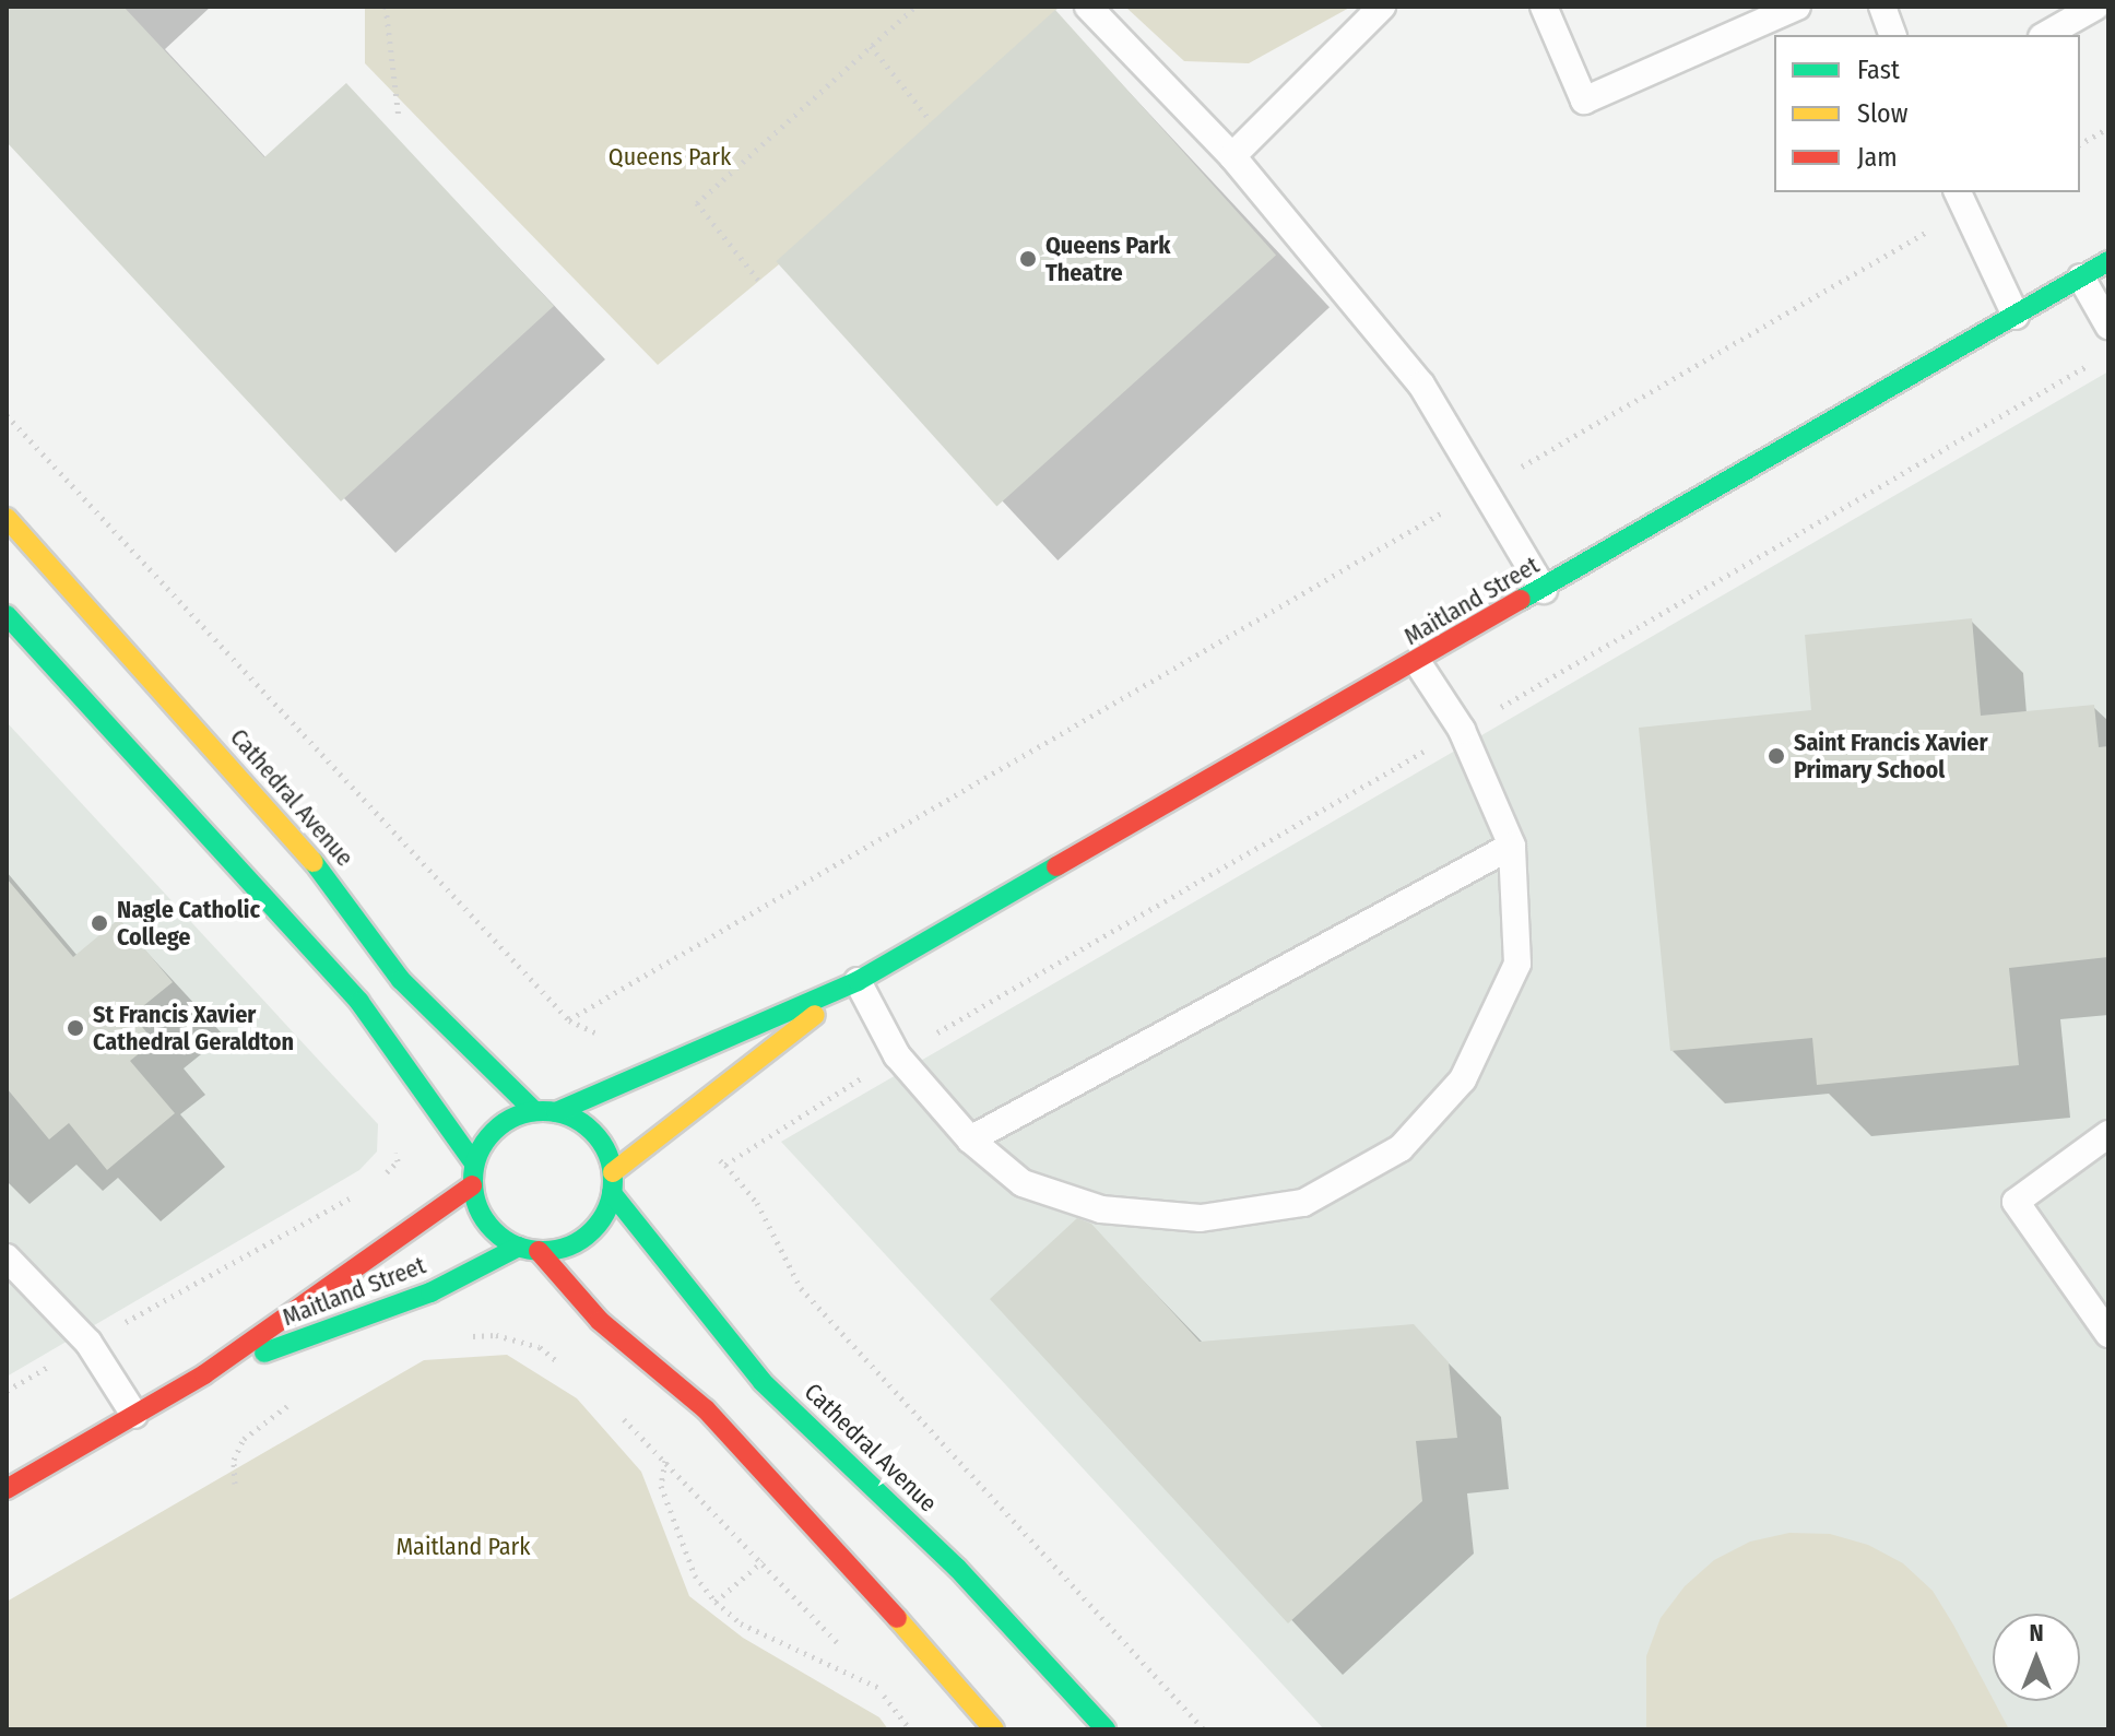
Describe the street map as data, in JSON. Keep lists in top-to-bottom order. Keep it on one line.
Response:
{"streets":{"main road":["Maitland Street","Cathedral Avenue"]},"crossings":[["Maitland Street","Cathedral Avenue"]],"parks":["Queens Park","Maitland Park"],"places":["Queens Park Theatre","Saint Francis Xavier Primary School","Nagle Catholic College","St Francis Xavier Cathedral Geraldton"],"legend":["Fast","Slow","Jam"],"north":"top"}
